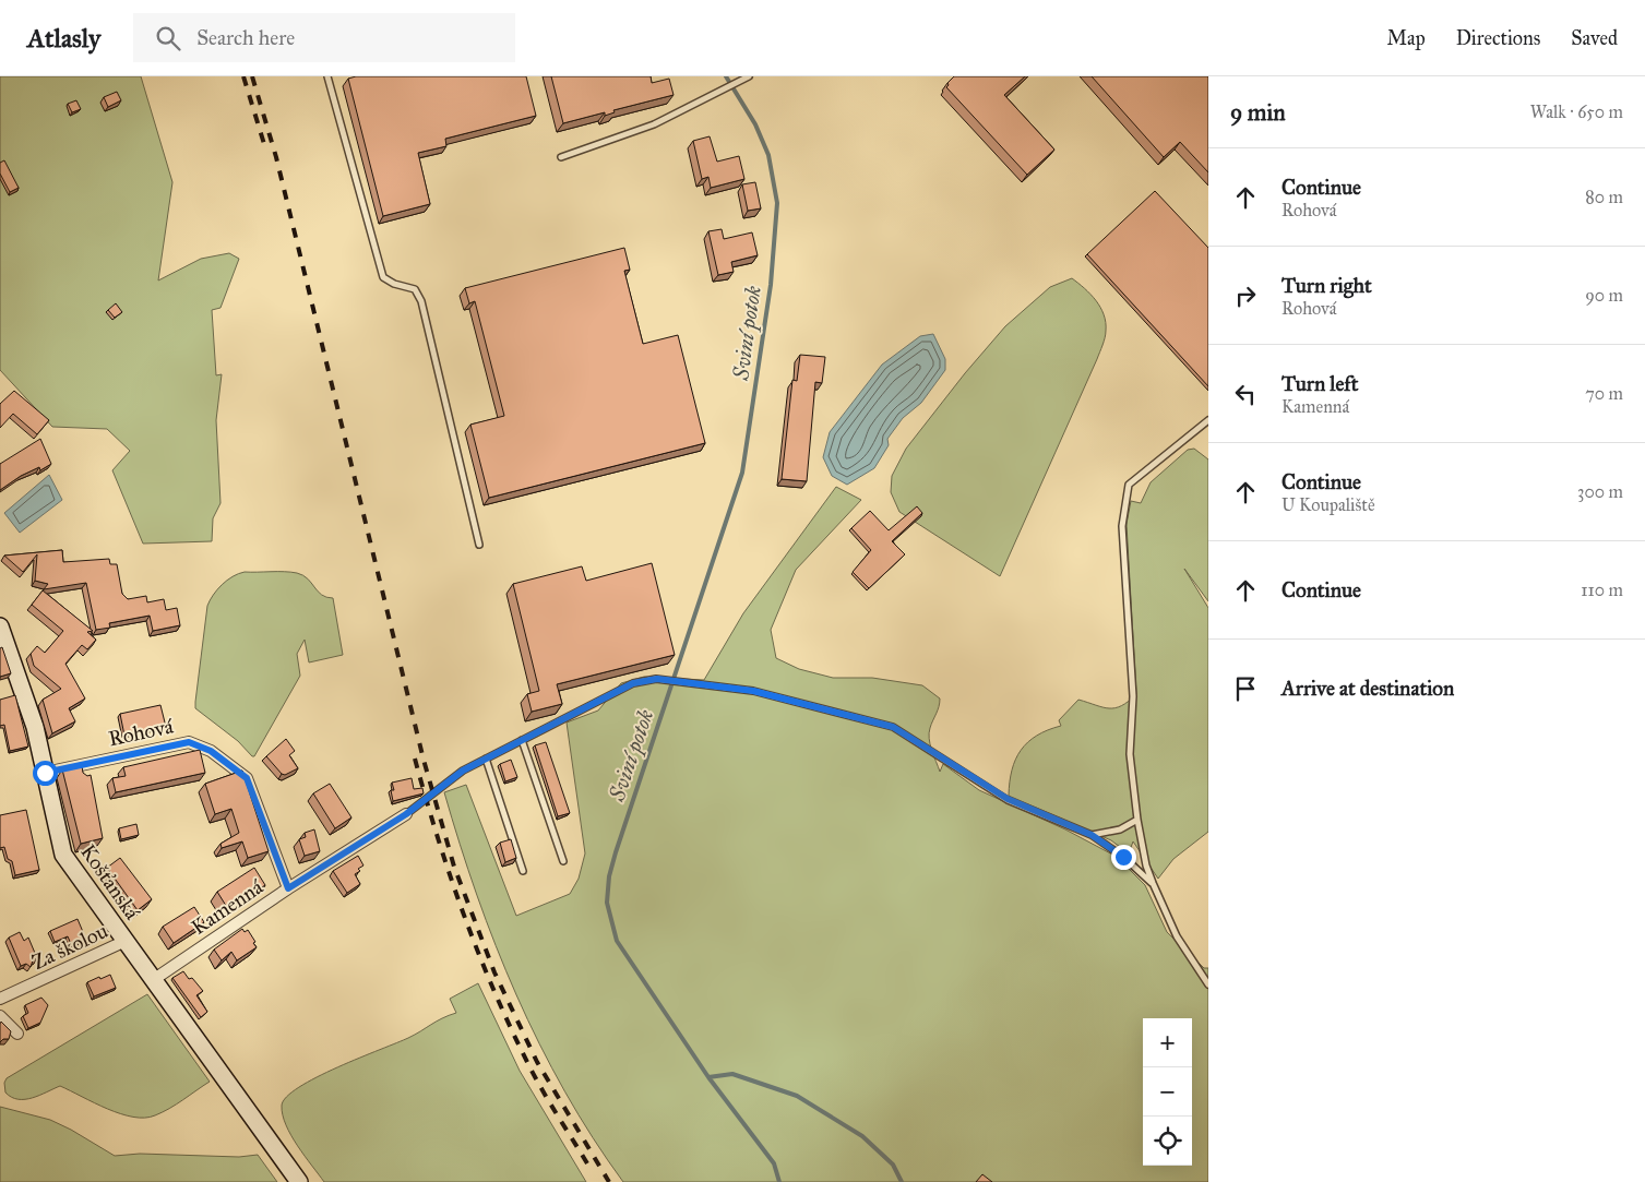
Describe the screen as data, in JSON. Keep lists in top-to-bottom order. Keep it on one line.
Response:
{"streets":{"street":["Rohová","Košťanská","Kamenná","Za školou"]},"crossings":[["Rohová","Košťanská"],["Rohová","Kamenná"],["Košťanská","Kamenná"],["Košťanská","Za školou"]],"water":["Sviní potok"],"page":{"header":"Atlasly","search":"Search here","nav":["Map","Directions","Saved"],"heading":["9 min","Walk · 650 m"],"list":[["Continue","Rohová","80 m"],["Turn right","Rohová","90 m"],["Turn left","Kamenná","70 m"],["Continue","U Koupaliště","300 m"],["Continue","110 m"],"Arrive at destination"],"map_buttons":["+","−"]}}
